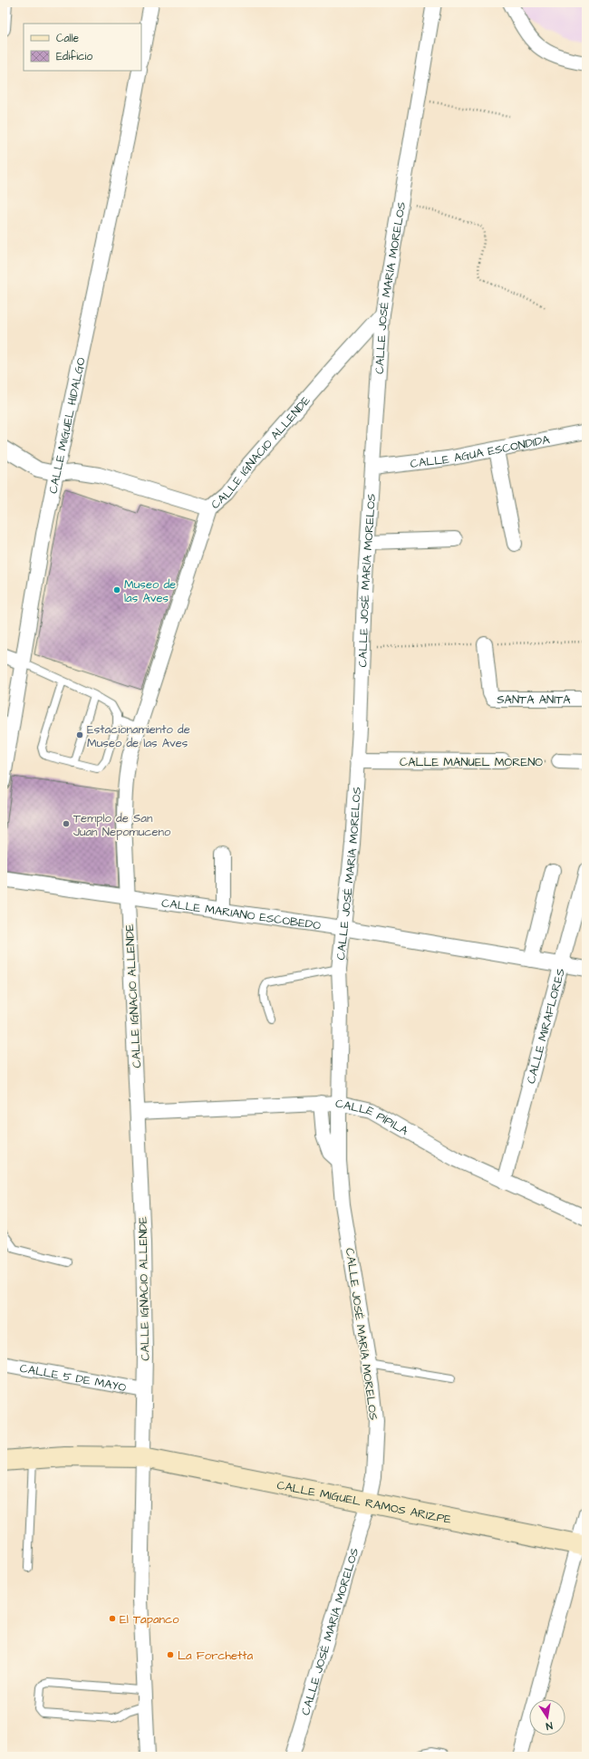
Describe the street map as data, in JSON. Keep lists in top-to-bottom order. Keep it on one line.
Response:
{"streets":{"street":["CALLE JOSÉ MARÍA MORELOS","CALLE MIGUEL HIDALGO","CALLE IGNACIO ALLENDE","CALLE AGUA ESCONDIDA","SANTA ANITA","CALLE MANUEL MORENO","CALLE MARIANO ESCOBEDO","CALLE MIRAFLORES","CALLE PÍPILA","CALLE 5 DE MAYO","CALLE MIGUEL RAMOS ARIZPE"]},"crossings":[["CALLE JOSÉ MARÍA MORELOS","CALLE IGNACIO ALLENDE"],["CALLE JOSÉ MARÍA MORELOS","CALLE AGUA ESCONDIDA"],["CALLE JOSÉ MARÍA MORELOS","CALLE MANUEL MORENO"],["CALLE JOSÉ MARÍA MORELOS","CALLE MARIANO ESCOBEDO"],["CALLE JOSÉ MARÍA MORELOS","CALLE PÍPILA"],["CALLE JOSÉ MARÍA MORELOS","CALLE MIGUEL RAMOS ARIZPE"],["CALLE IGNACIO ALLENDE","CALLE MARIANO ESCOBEDO"],["CALLE IGNACIO ALLENDE","CALLE PÍPILA"],["CALLE IGNACIO ALLENDE","CALLE 5 DE MAYO"],["CALLE IGNACIO ALLENDE","CALLE MIGUEL RAMOS ARIZPE"],["CALLE MARIANO ESCOBEDO","CALLE MIRAFLORES"],["CALLE MIRAFLORES","CALLE PÍPILA"]],"places":["Museo de las Aves","Estacionamiento de Museo de las Aves","Templo de San Juan Nepomuceno","El Tapanco","La Forchetta"],"legend":["Calle","Edificio"],"north":"bottom"}
